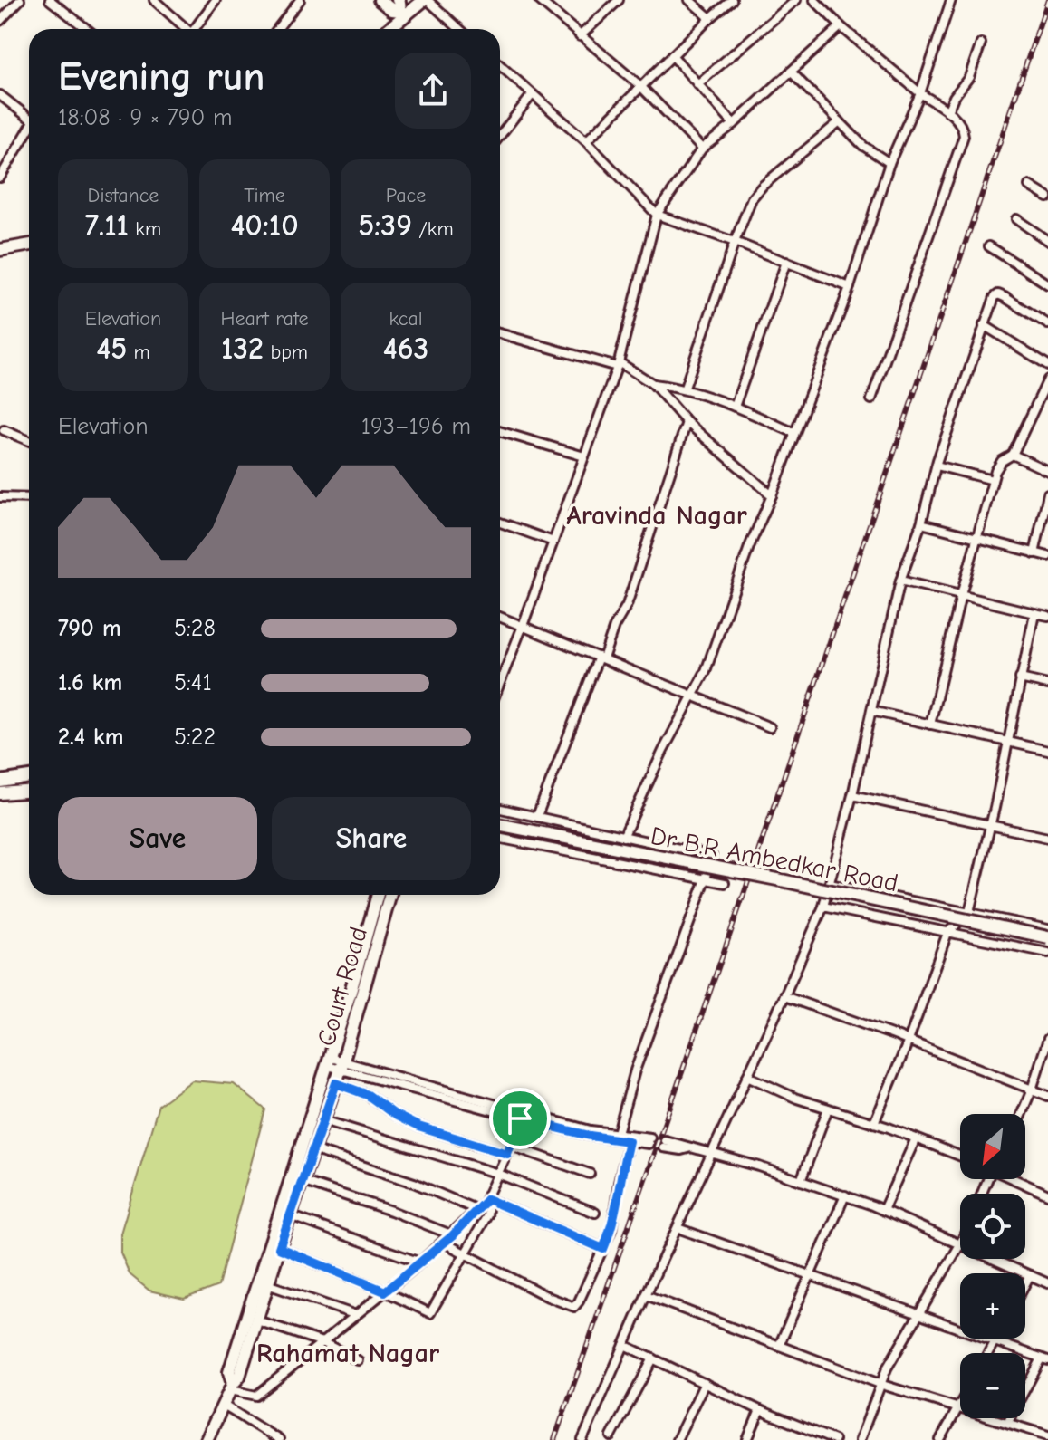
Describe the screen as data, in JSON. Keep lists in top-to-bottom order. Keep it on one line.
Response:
{"streets":{"street":["Dr B.R Ambedkar Road","Court Road"]},"districts":["Aravinda Nagar","Rahamat Nagar"],"north":"bottom left","page":{"heading":["Evening run","18:08 · 9 × 790 m"],"stats":[["Distance","7.11 km"],["Time","40:10"],["Pace","5:39 /km"],["Elevation","45 m"],["Heart rate","132 bpm"],["kcal","463"]],"chart":["Elevation","193–196 m"],"list":[{"name":"790 m","note":"5:28"},{"name":"1.6 km","note":"5:41"},{"name":"2.4 km","note":"5:22"}],"buttons":["Save","Share"],"map_buttons":["+","−"]}}
